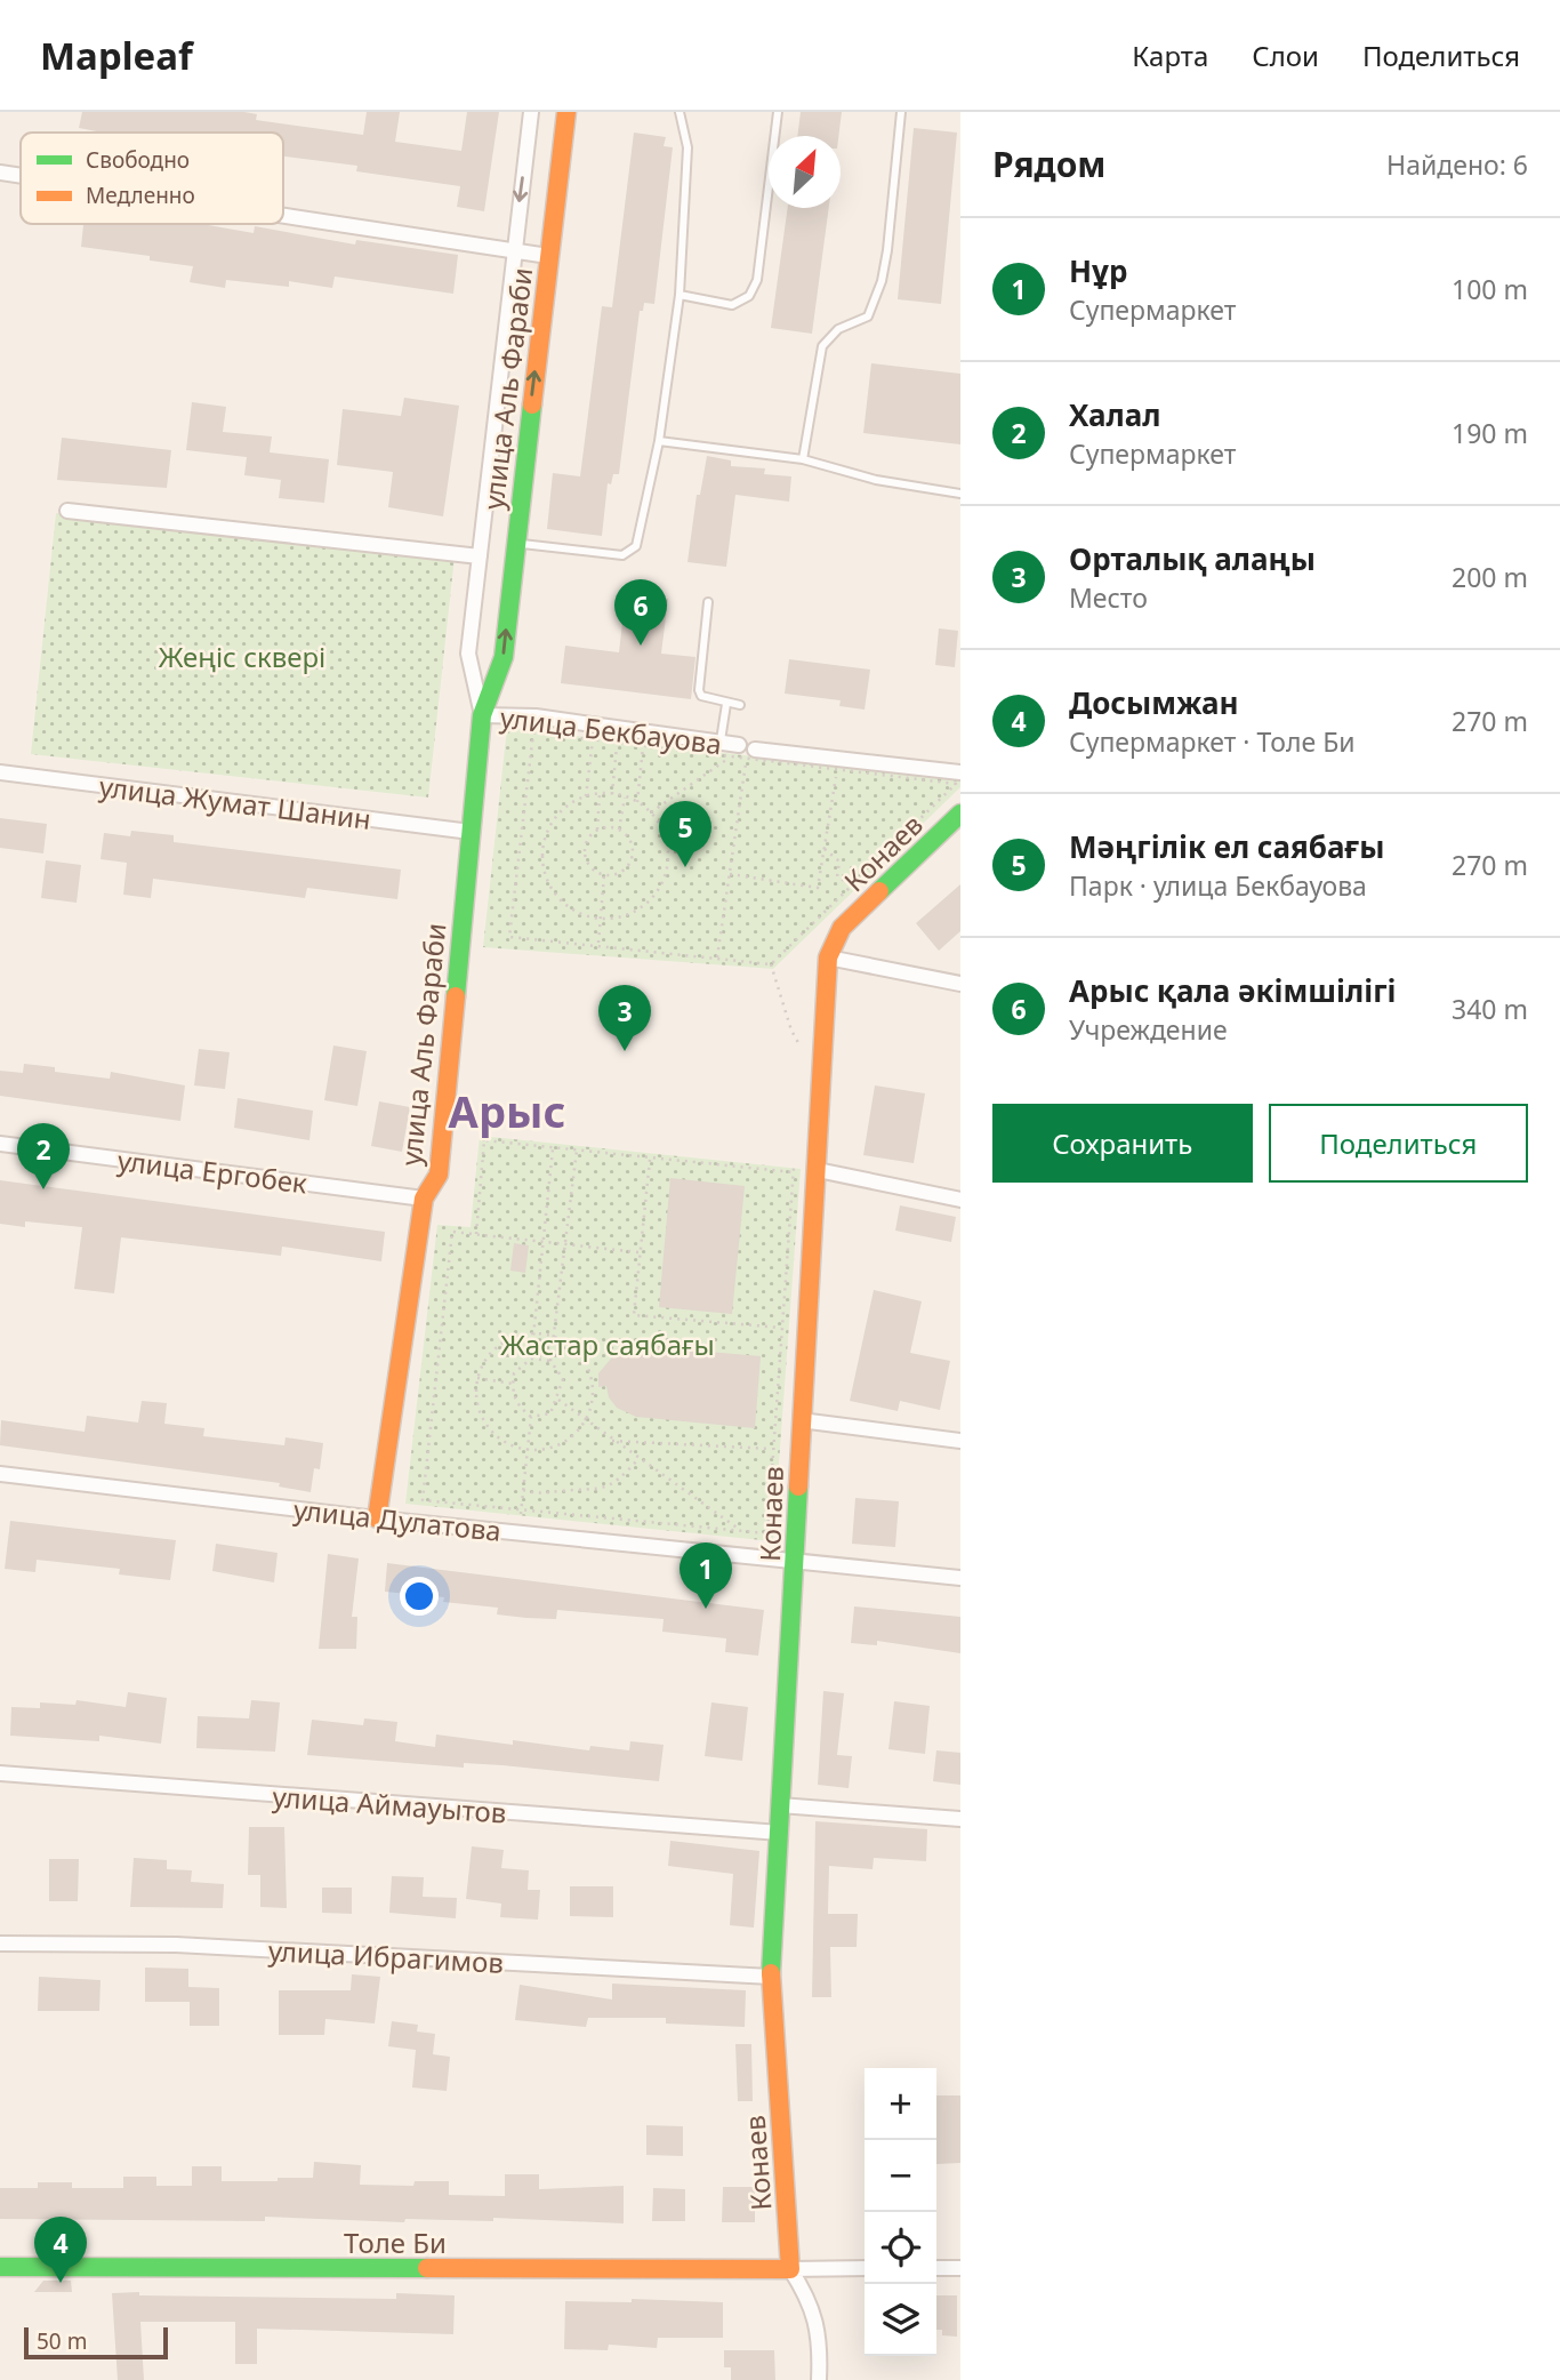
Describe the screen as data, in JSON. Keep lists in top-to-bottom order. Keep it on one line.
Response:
{"streets":{"main road":["улица Аль Фараби","Конаев","Толе Би"],"street":["улица Бекбауова","улица Жумат Шанин","улица Ергобек","улица Дулатова","улица Аймауытов","улица Ибрагимов"]},"crossings":[["улица Аль Фараби","улица Бекбауова"],["улица Аль Фараби","улица Жумат Шанин"],["улица Аль Фараби","улица Ергобек"],["улица Аль Фараби","улица Дулатова"],["Конаев","улица Дулатова"],["Конаев","улица Аймауытов"],["Конаев","улица Ибрагимов"],["Конаев","Толе Би"]],"districts":["Арыс"],"parks":["Жеңіс сквері","Жастар саябағы"],"legend":["Свободно","Медленно"],"scale_bar":"50 m","north":"top right","page":{"header":"Mapleaf","nav":["Карта","Слои","Поделиться"],"heading":["Рядом","Найдено: 6"],"list":[{"mark":"1","name":"Нұр","note":"Супермаркет","value":"100 m"},{"mark":"2","name":"Халал","note":"Супермаркет","value":"190 m"},{"mark":"3","name":"Орталық алаңы","note":"Место","value":"200 m"},{"mark":"4","name":"Досымжан","note":"Супермаркет · Толе Би","value":"270 m"},{"mark":"5","name":"Мәңгілік ел саябағы","note":"Парк · улица Бекбауова","value":"270 m"},{"mark":"6","name":"Арыс қала әкімшілігі","note":"Учреждение","value":"340 m"}],"pins":["6","5","3","2","1","4"],"buttons":["Сохранить","Поделиться"],"map_buttons":["+","−"],"scale":"50 m"}}
